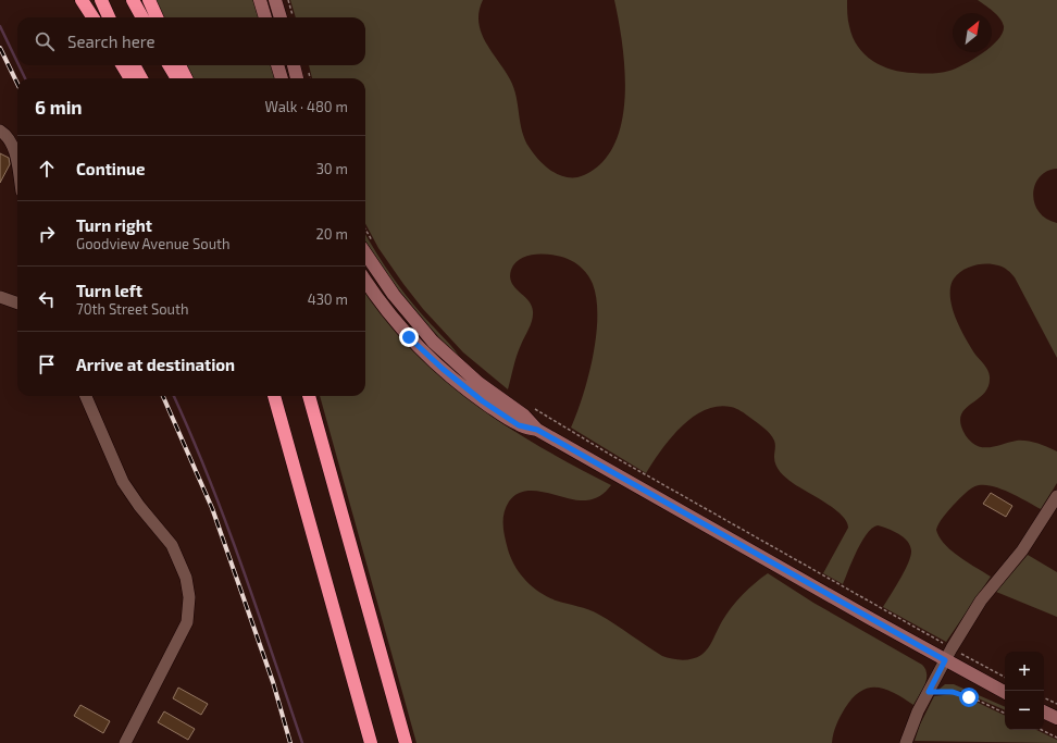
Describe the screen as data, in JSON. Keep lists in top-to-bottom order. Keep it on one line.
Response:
{"north":"top right","page":{"search":"Search here","heading":["6 min","Walk · 480 m"],"list":[["Continue","30 m"],["Turn right","Goodview Avenue South","20 m"],["Turn left","70th Street South","430 m"],"Arrive at destination"],"map_buttons":["+","−"]}}
